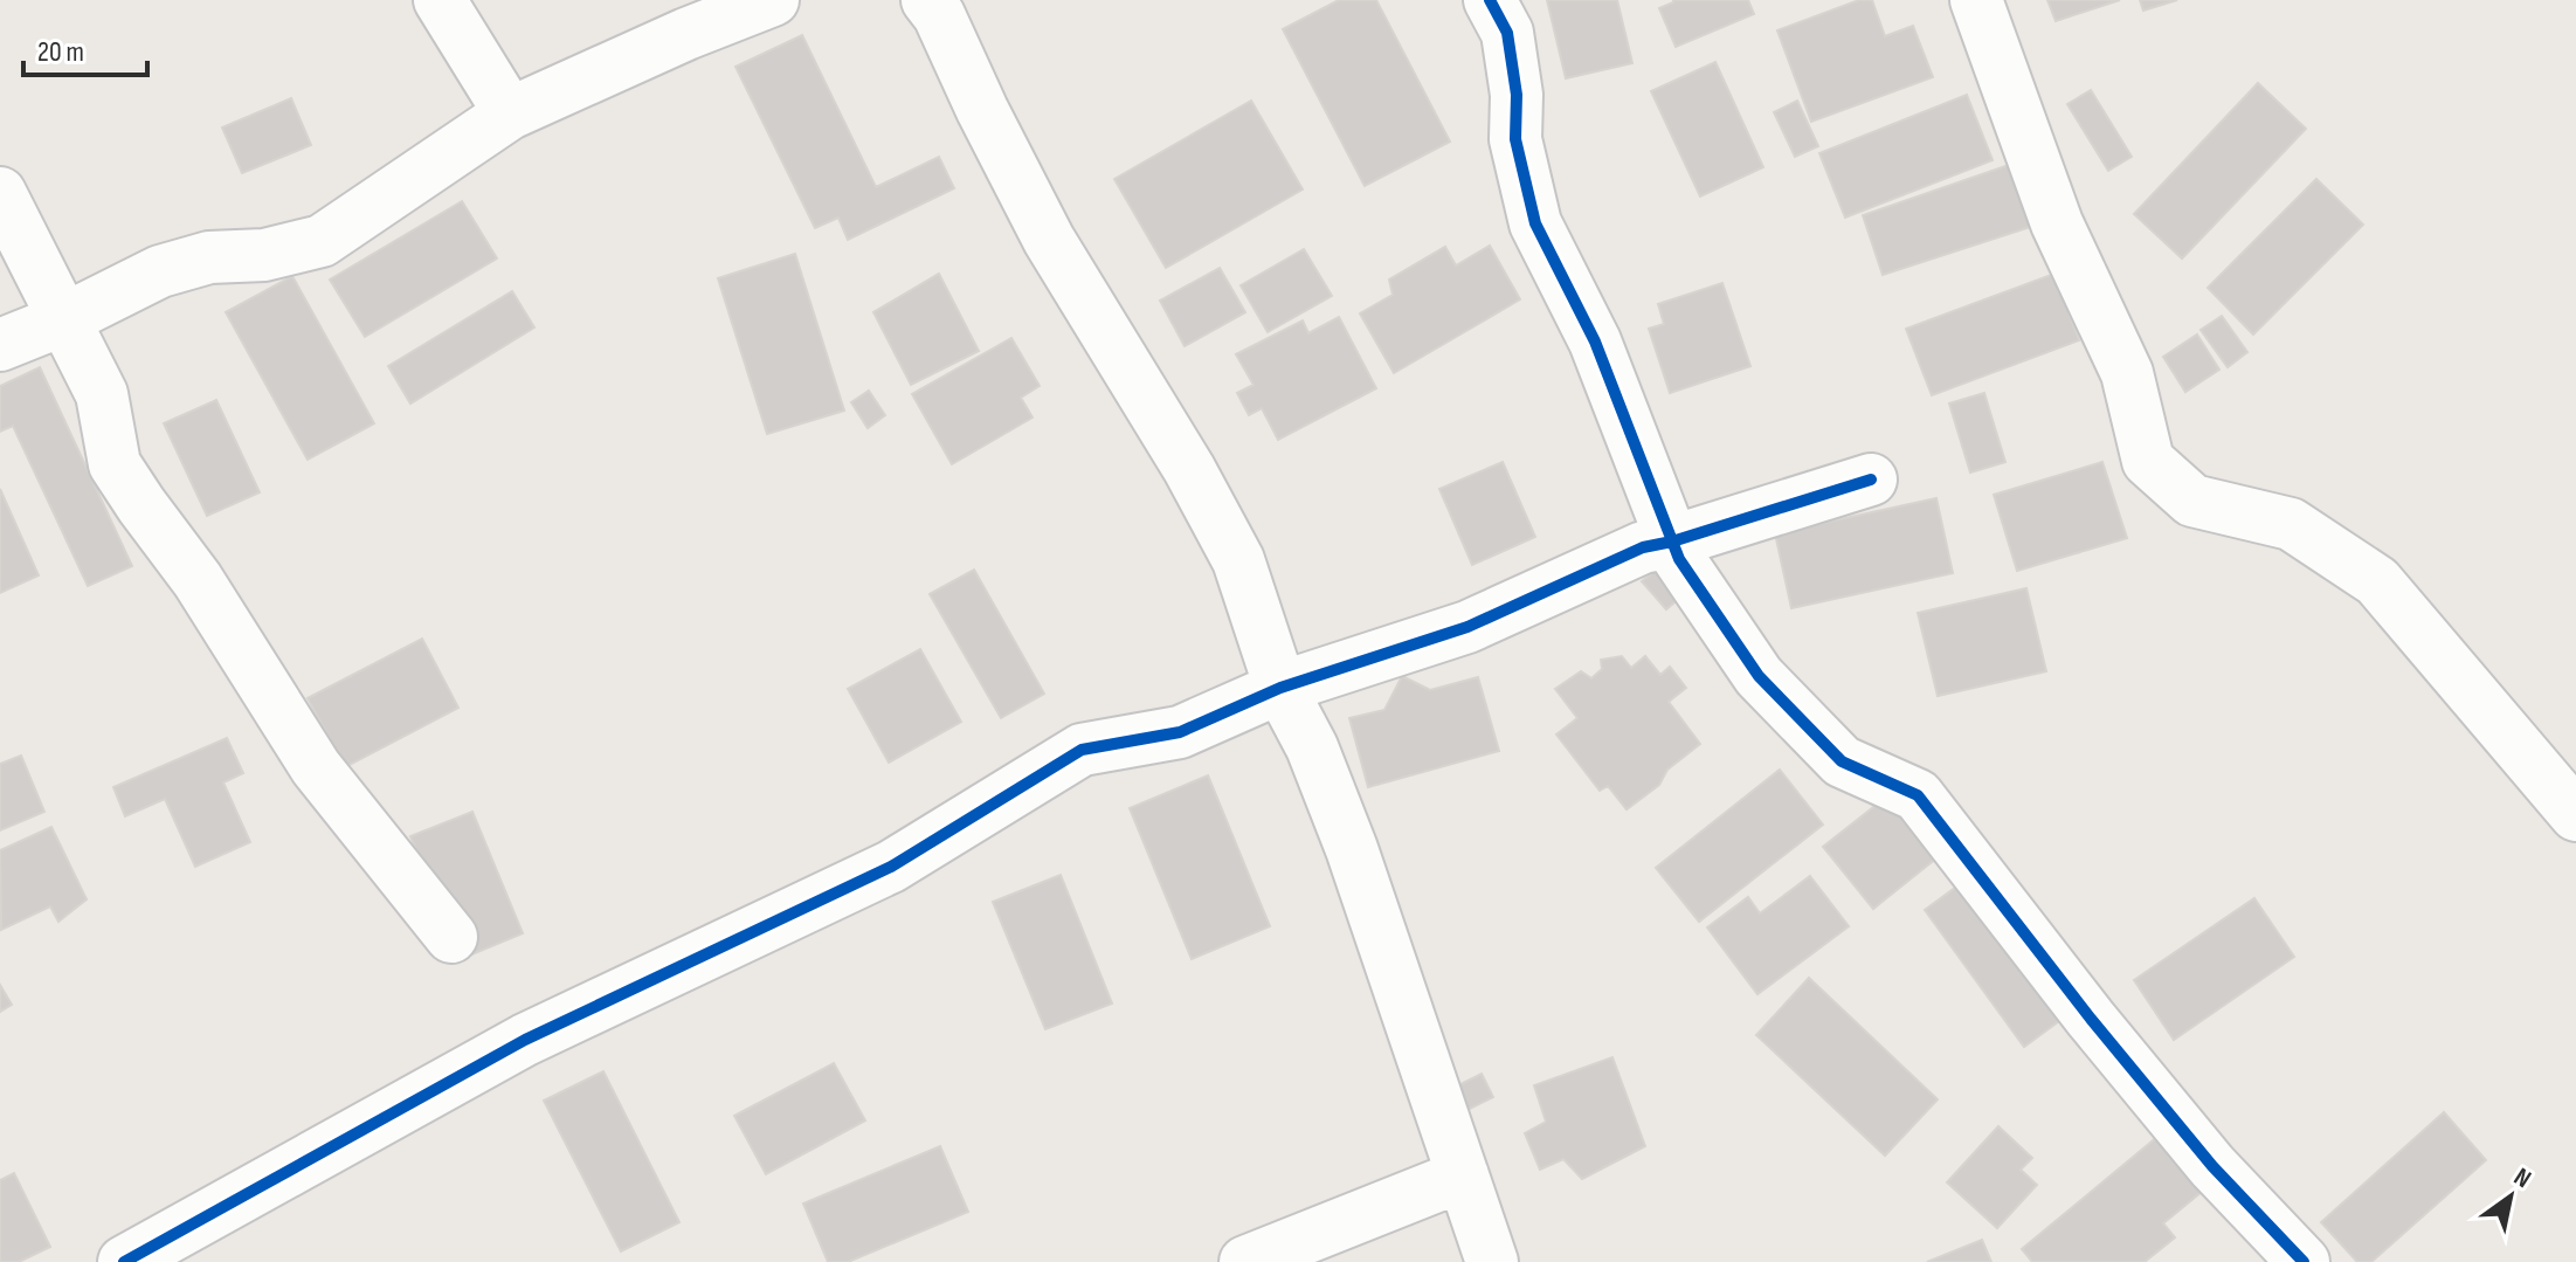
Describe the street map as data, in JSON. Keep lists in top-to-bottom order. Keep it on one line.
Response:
{"scale_bar":"20 m","north":"top right"}
